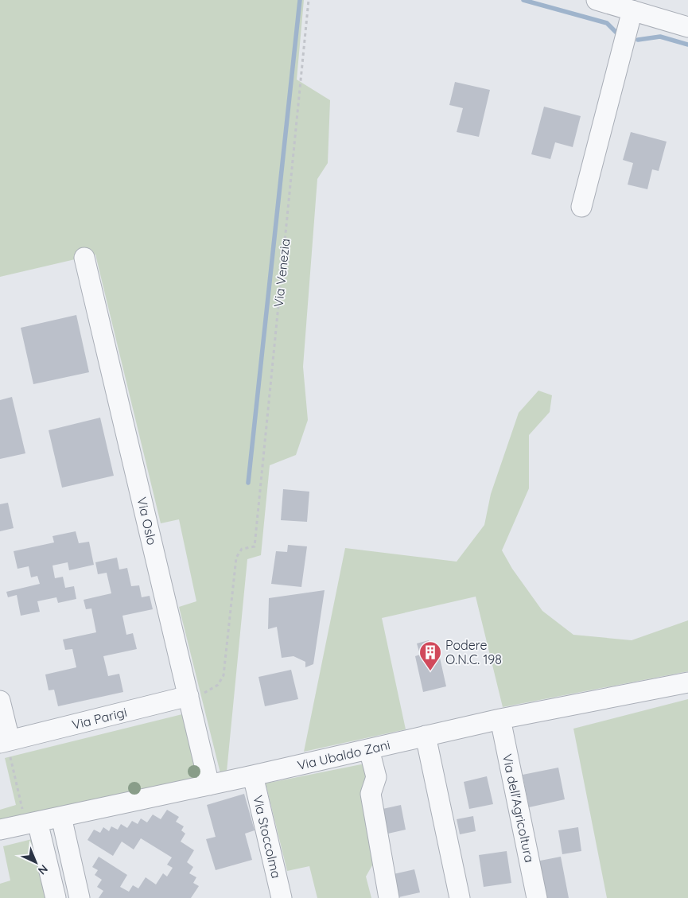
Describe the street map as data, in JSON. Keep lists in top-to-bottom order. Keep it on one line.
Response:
{"streets":{"street":["Via Oslo","Via Parigi","Via Ubaldo Zani","Via dell'Agricoltura","Via Stoccolma"],"path":["Via Venezia"]},"crossings":[["Via Venezia","Via Oslo"],["Via Venezia","Via Parigi"],["Via Oslo","Via Parigi"],["Via Oslo","Via Ubaldo Zani"],["Via Ubaldo Zani","Via dell'Agricoltura"],["Via Ubaldo Zani","Via Stoccolma"]],"places":{"building":["Podere O.N.C. 198"]},"north":"bottom right"}
